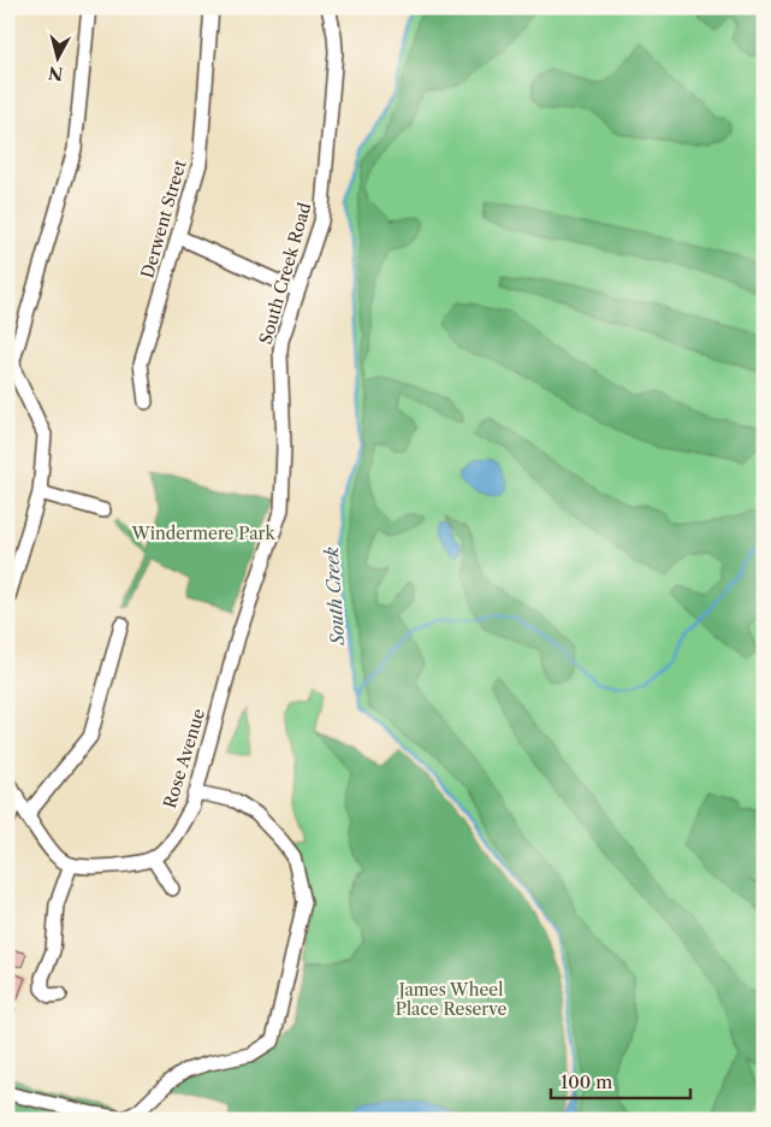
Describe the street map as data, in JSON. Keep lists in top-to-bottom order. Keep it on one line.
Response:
{"streets":{"street":["Derwent Street","South Creek Road","Rose Avenue"]},"crossings":[["South Creek Road","Rose Avenue"]],"water":["South Creek"],"parks":["Windermere Park","James Wheel Place Reserve"],"scale_bar":"100 m","north":"bottom"}
